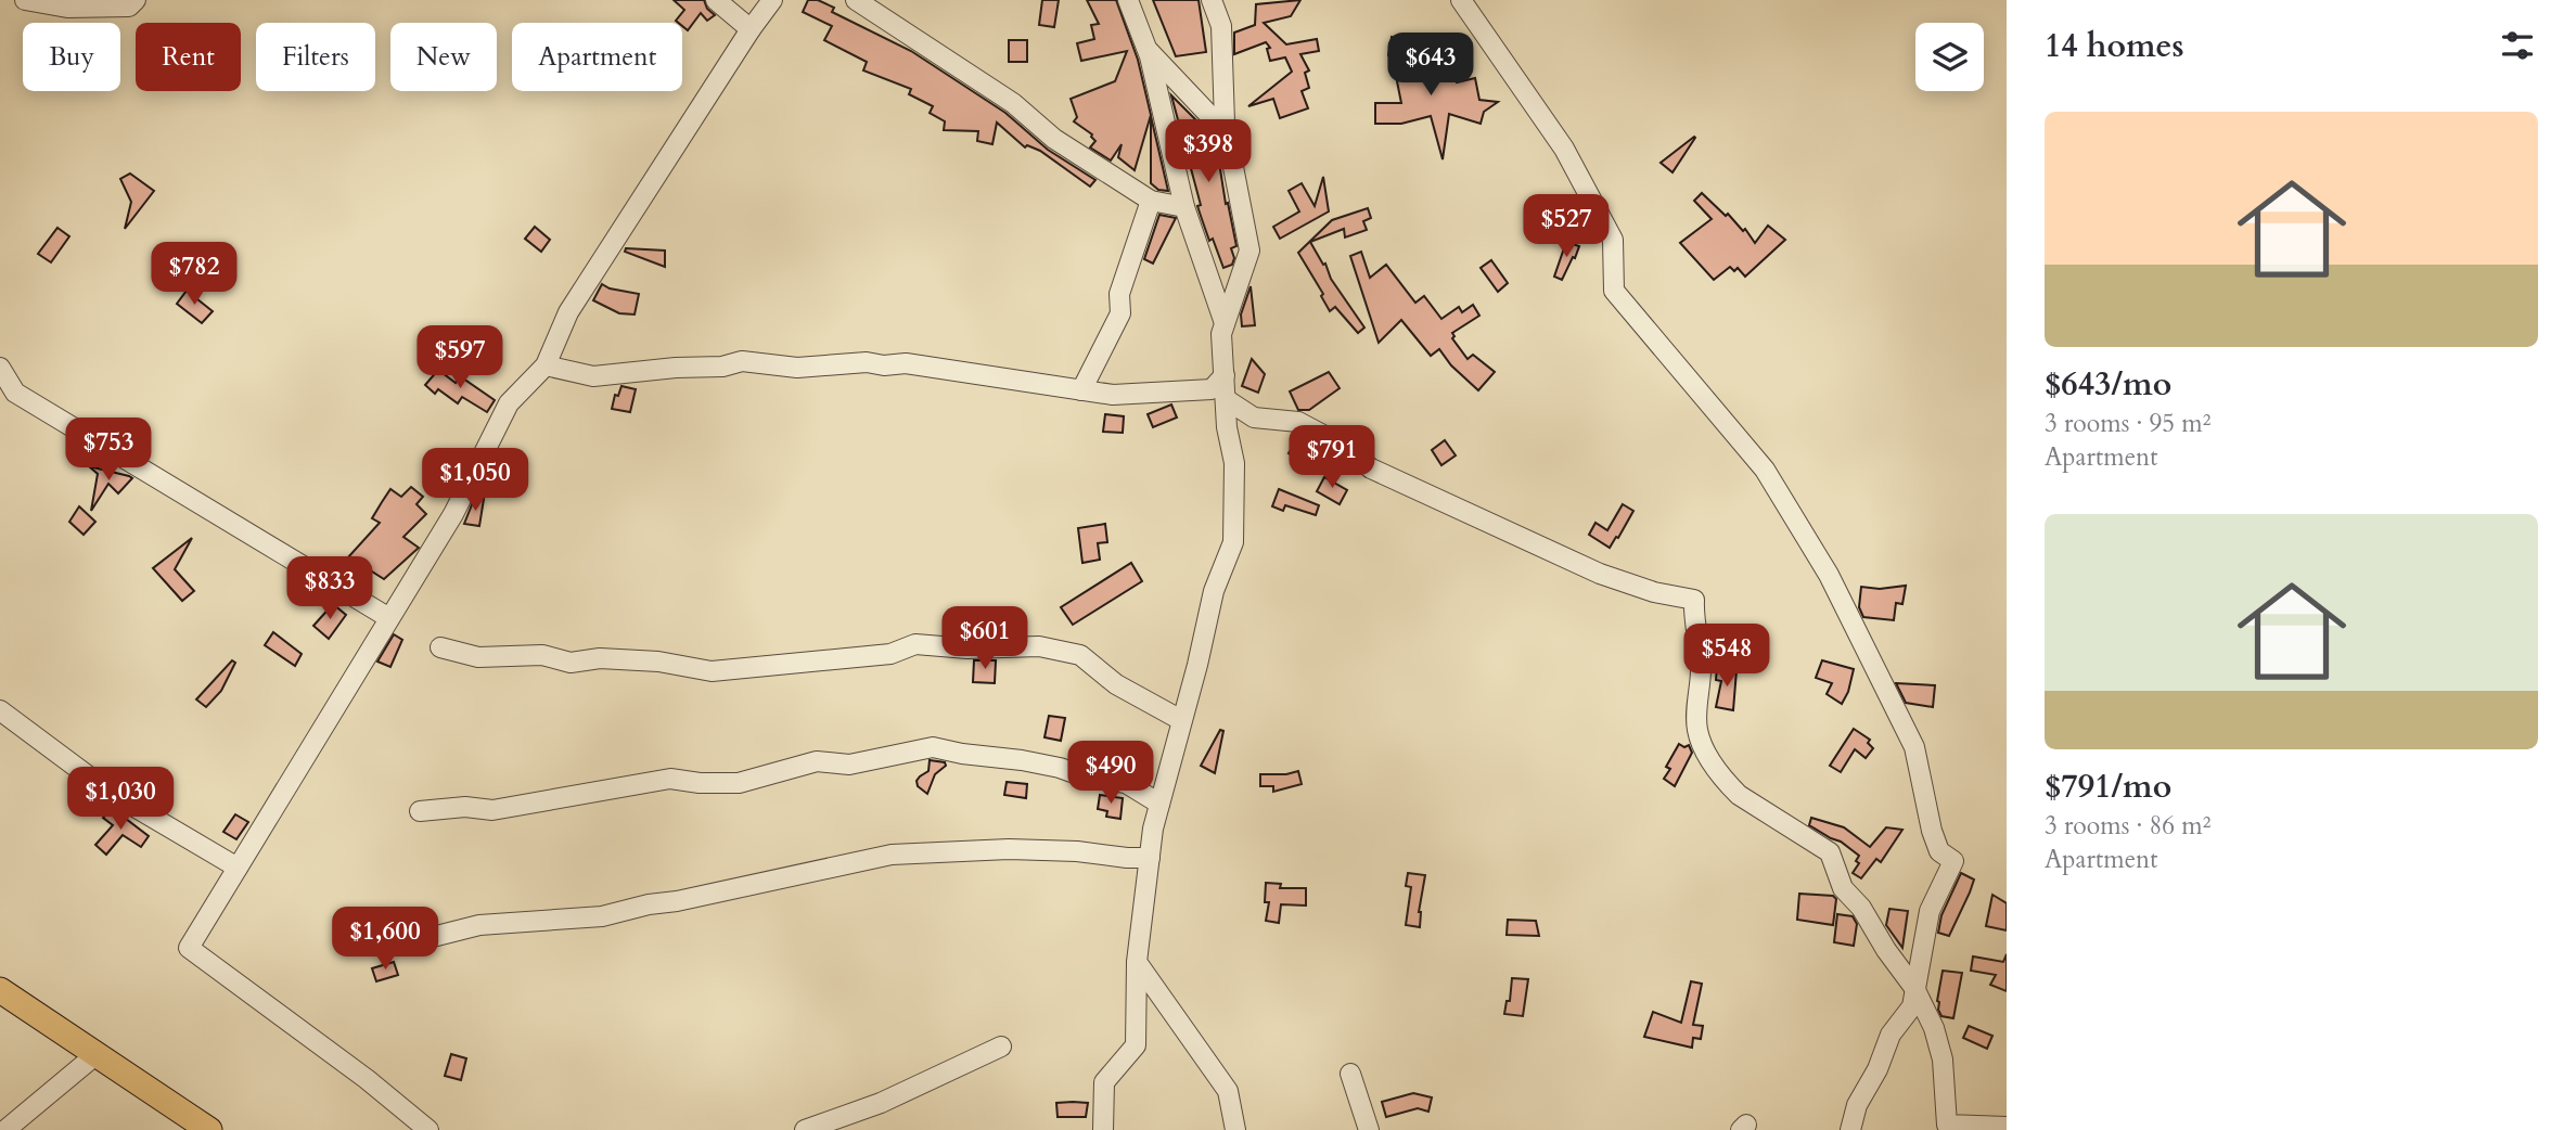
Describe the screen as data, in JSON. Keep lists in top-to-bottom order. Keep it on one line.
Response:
{"page":{"heading":"14 homes","chip":["Buy","Rent","Filters","New","Apartment"],"price":["$643","$398","$527","$782","$597","$753","$791","$1,050","$833","$601","$548","$490","$1,030","$1,600"],"list":[{"name":"$643/mo","note":"3 rooms · 95 m² · Apartment"},{"name":"$791/mo","note":"3 rooms · 86 m² · Apartment"}]}}
